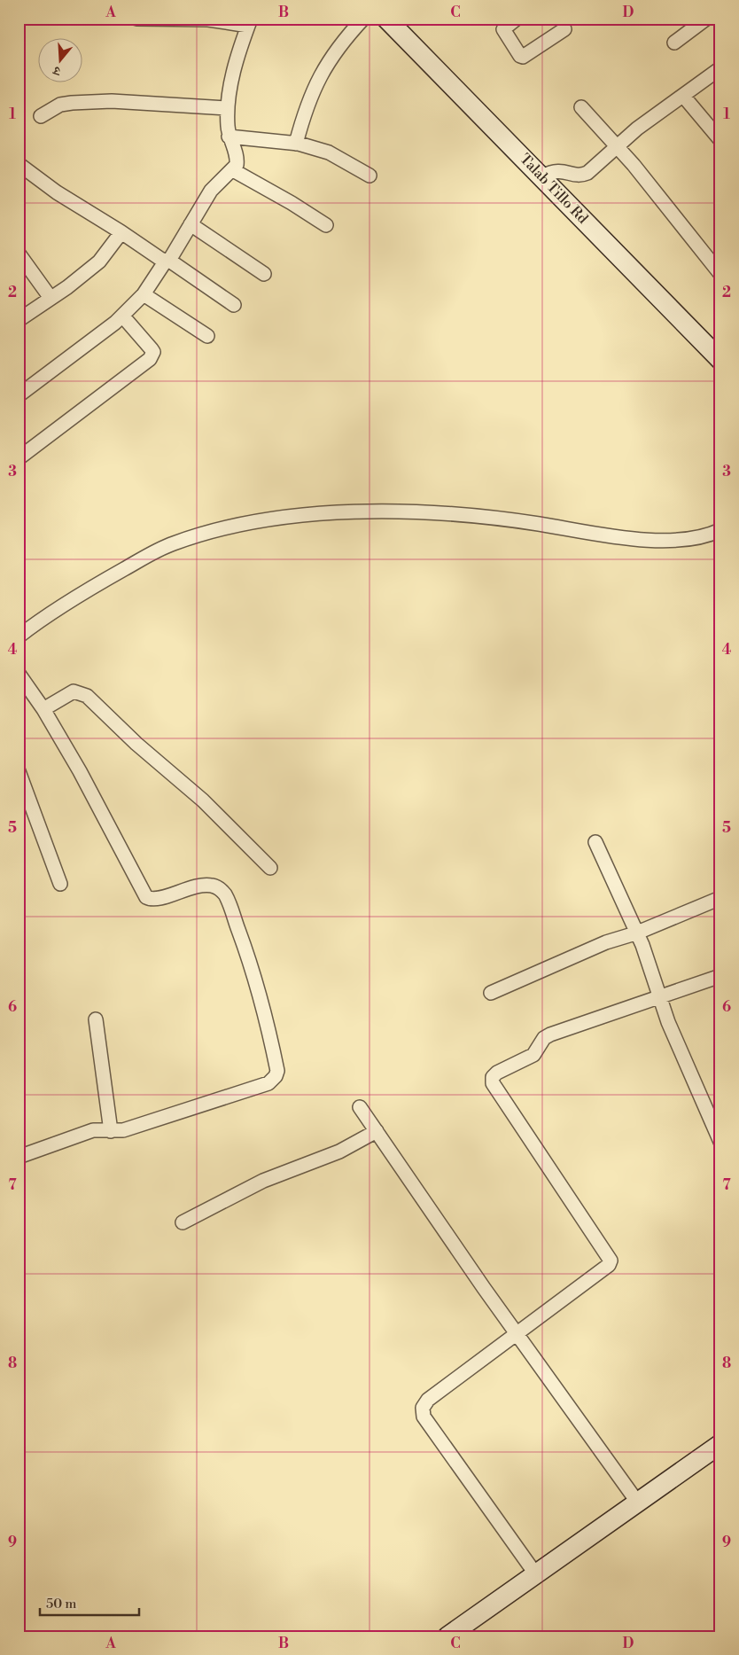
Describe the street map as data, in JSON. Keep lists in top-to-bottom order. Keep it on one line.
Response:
{"streets":{"main road":["Talab Tillo Rd"]},"scale_bar":"50 m","north":"bottom","grid":{"columns":["A","B","C","D"],"rows":["1","2","3","4","5","6","7","8","9"]}}
